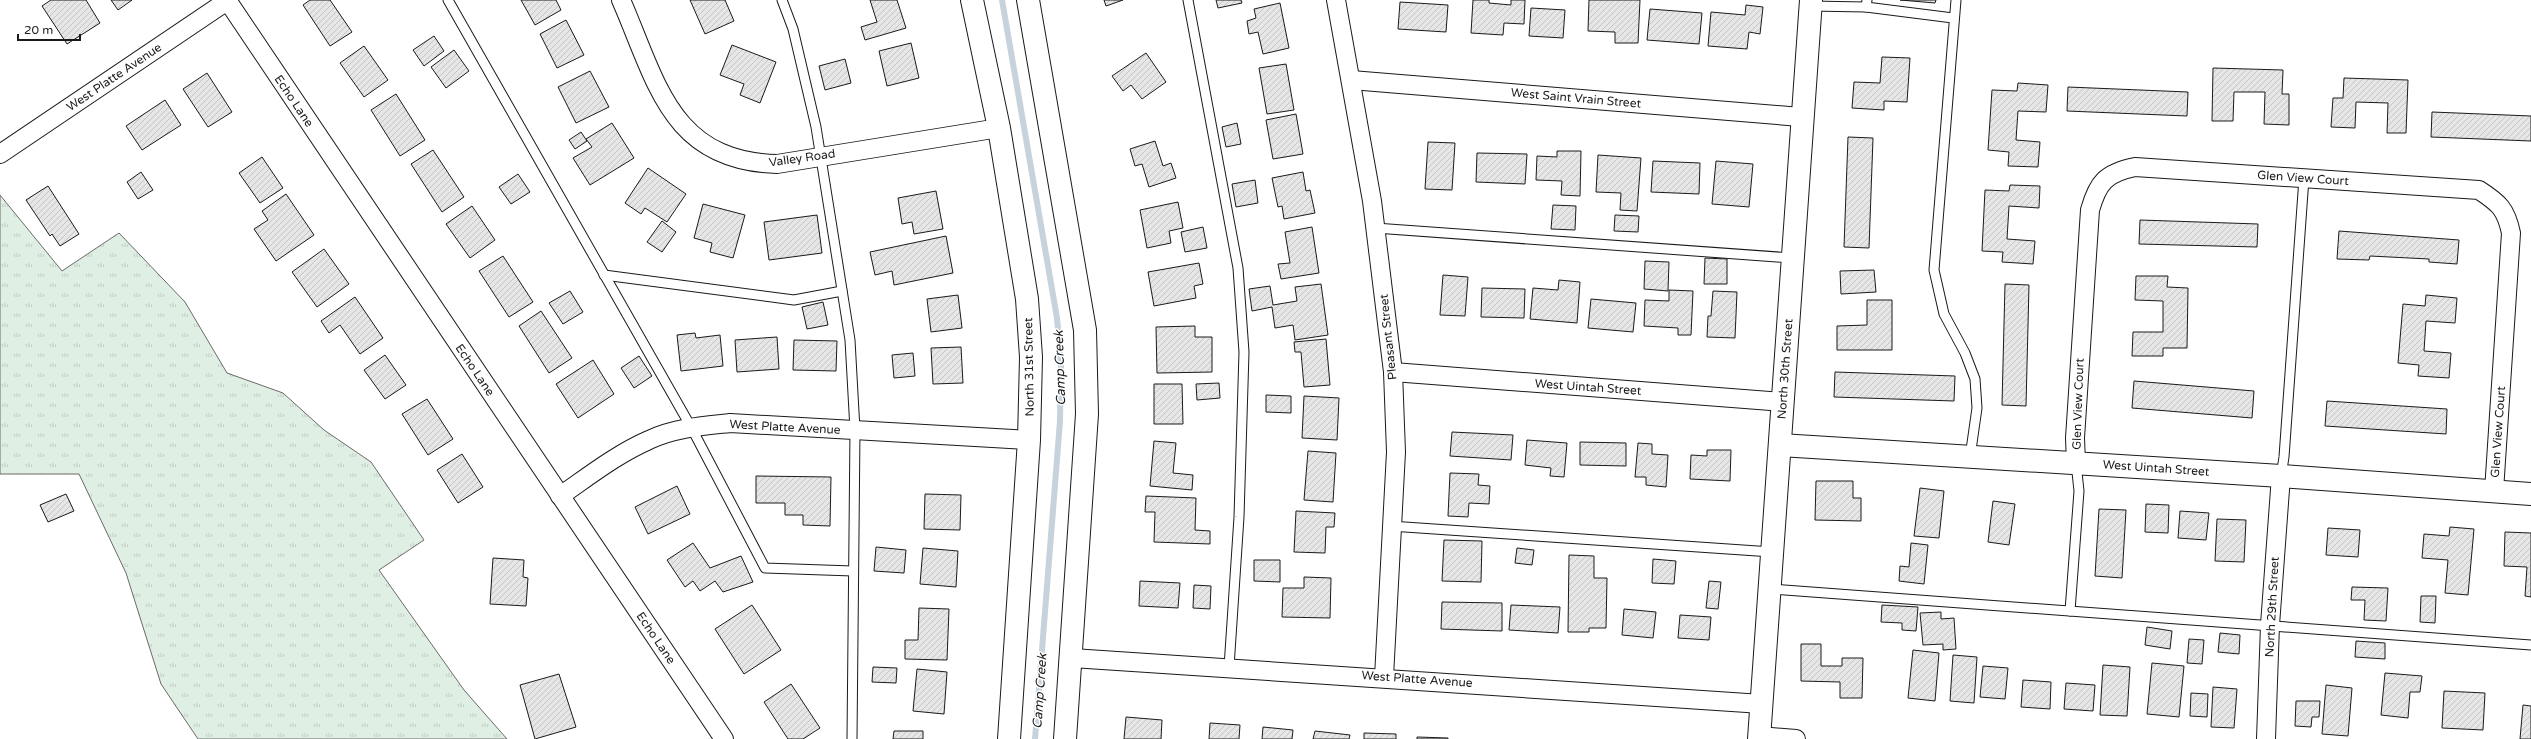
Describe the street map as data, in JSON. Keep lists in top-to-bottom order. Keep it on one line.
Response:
{"streets":{"main road":["North 31st Street","North 30th Street","West Uintah Street"],"street":["West Platte Avenue","West Saint Vrain Street","Echo Lane","Valley Road","Glen View Court","Pleasant Street","North 29th Street"]},"crossings":[["West Platte Avenue","Echo Lane"],["West Platte Avenue","Pleasant Street"],["West Platte Avenue","North 31st Street"],["West Platte Avenue","North 30th Street"],["West Saint Vrain Street","Pleasant Street"],["West Saint Vrain Street","North 30th Street"],["Valley Road","North 31st Street"],["Glen View Court","West Uintah Street"],["Pleasant Street","West Uintah Street"],["North 30th Street","West Uintah Street"],["West Uintah Street","North 29th Street"]],"water":["Camp Creek"],"scale_bar":"20 m"}
